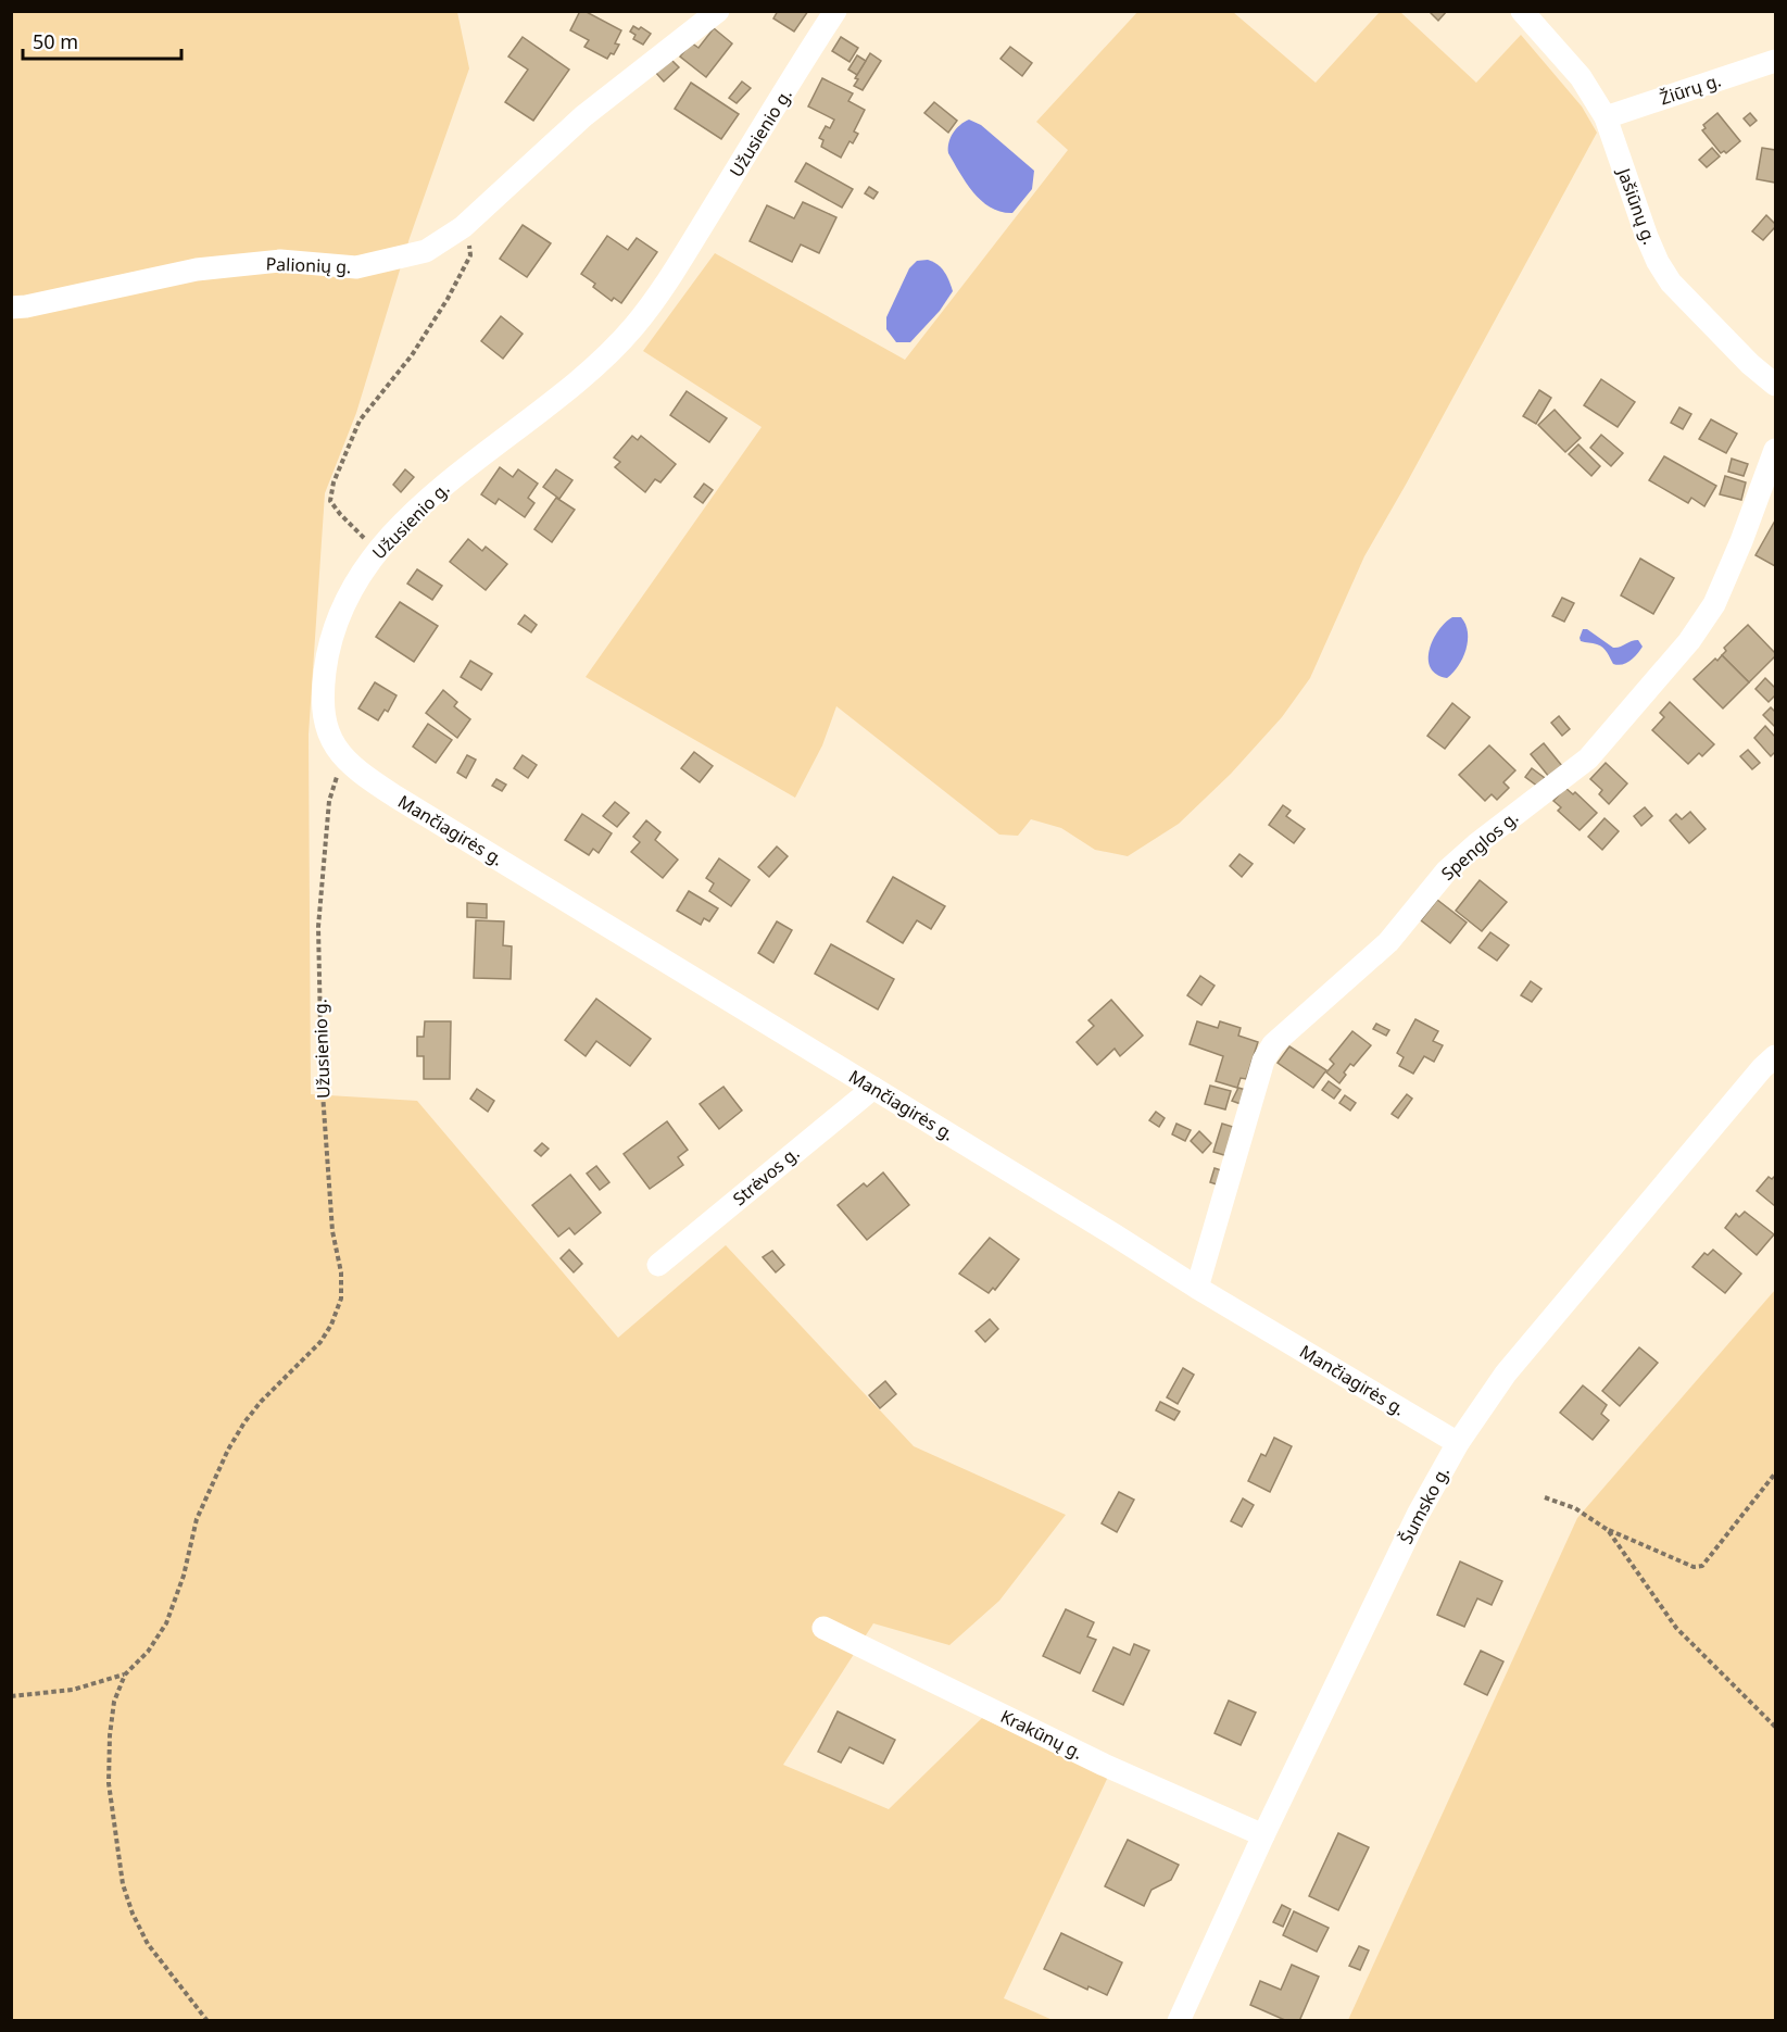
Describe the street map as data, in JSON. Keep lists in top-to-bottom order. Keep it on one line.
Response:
{"streets":{"street":["Žiūrų g.","Užusienio g.","Jašiūnų g.","Palionių g.","Mančiagirės g.","Spenglos g.","Strėvos g.","Šumsko g.","Krakūnų g."]},"crossings":[["Žiūrų g.","Jašiūnų g."],["Užusienio g.","Mančiagirės g."],["Mančiagirės g.","Spenglos g."],["Mančiagirės g.","Strėvos g."],["Mančiagirės g.","Šumsko g."],["Šumsko g.","Krakūnų g."]],"scale_bar":"50 m"}
